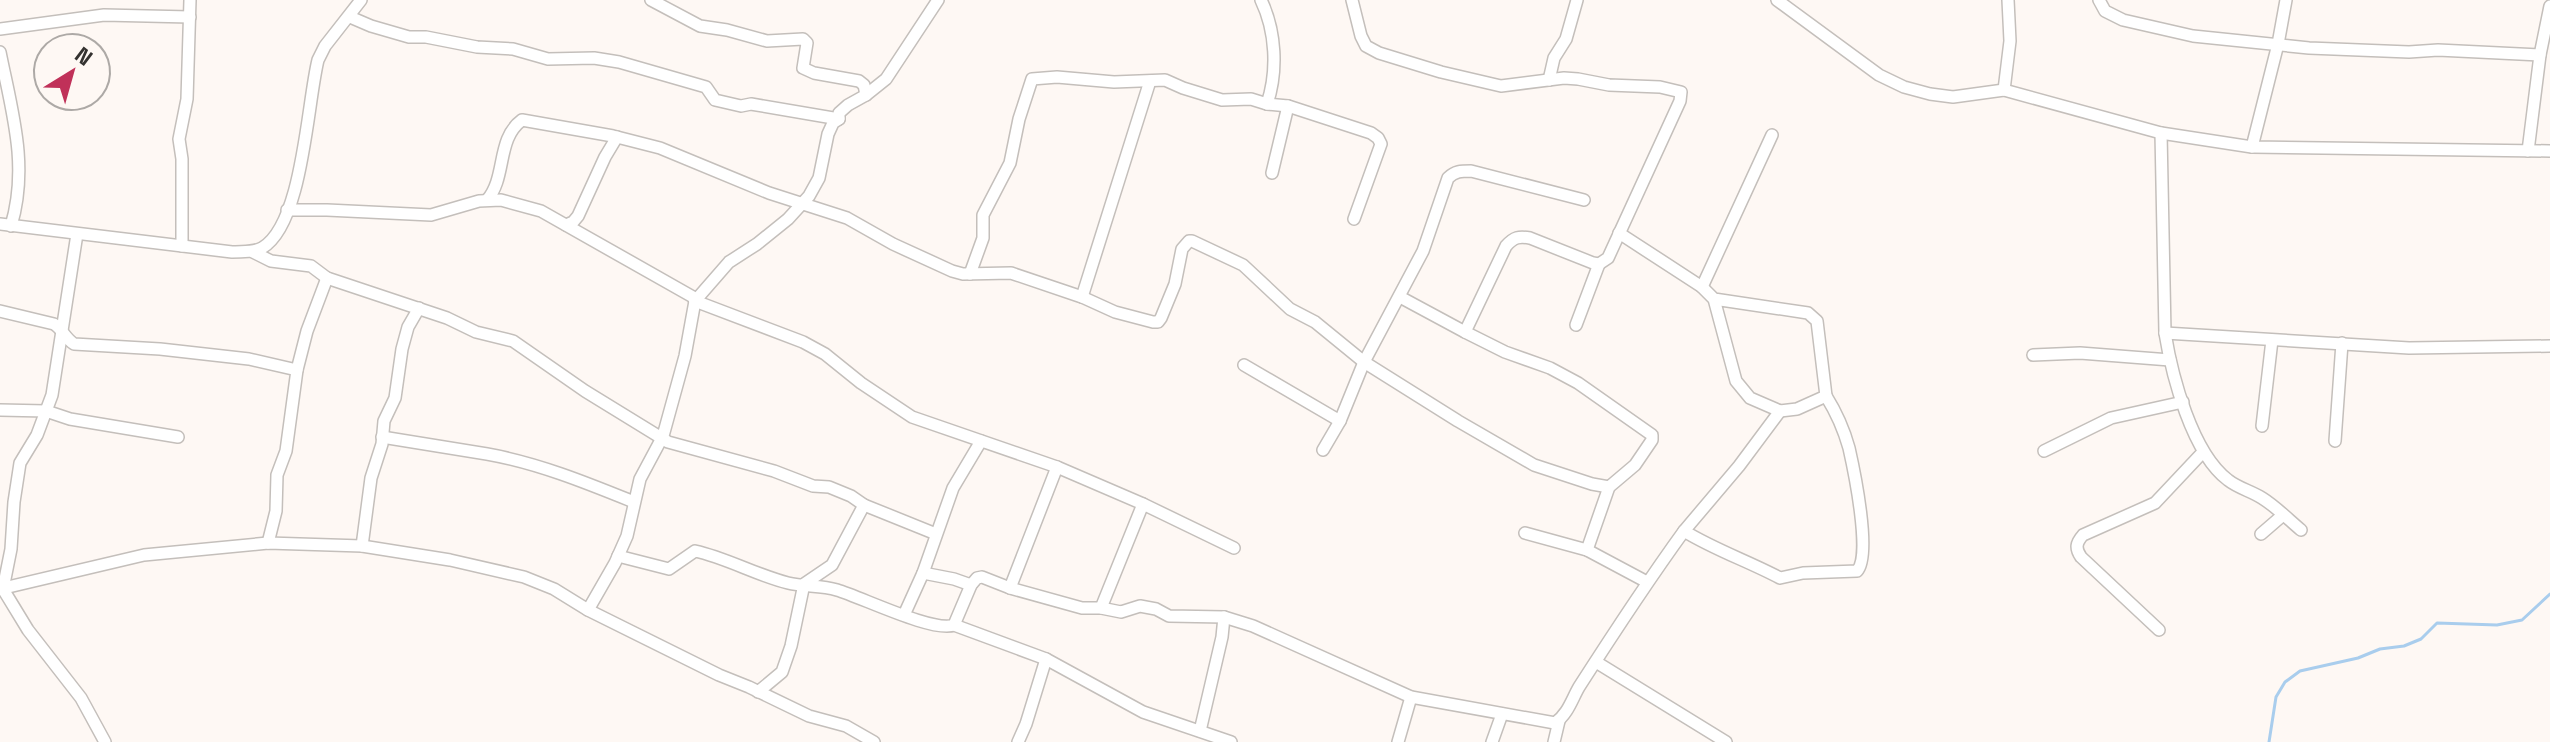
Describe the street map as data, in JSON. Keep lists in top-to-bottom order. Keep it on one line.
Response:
{"north":"top right"}
